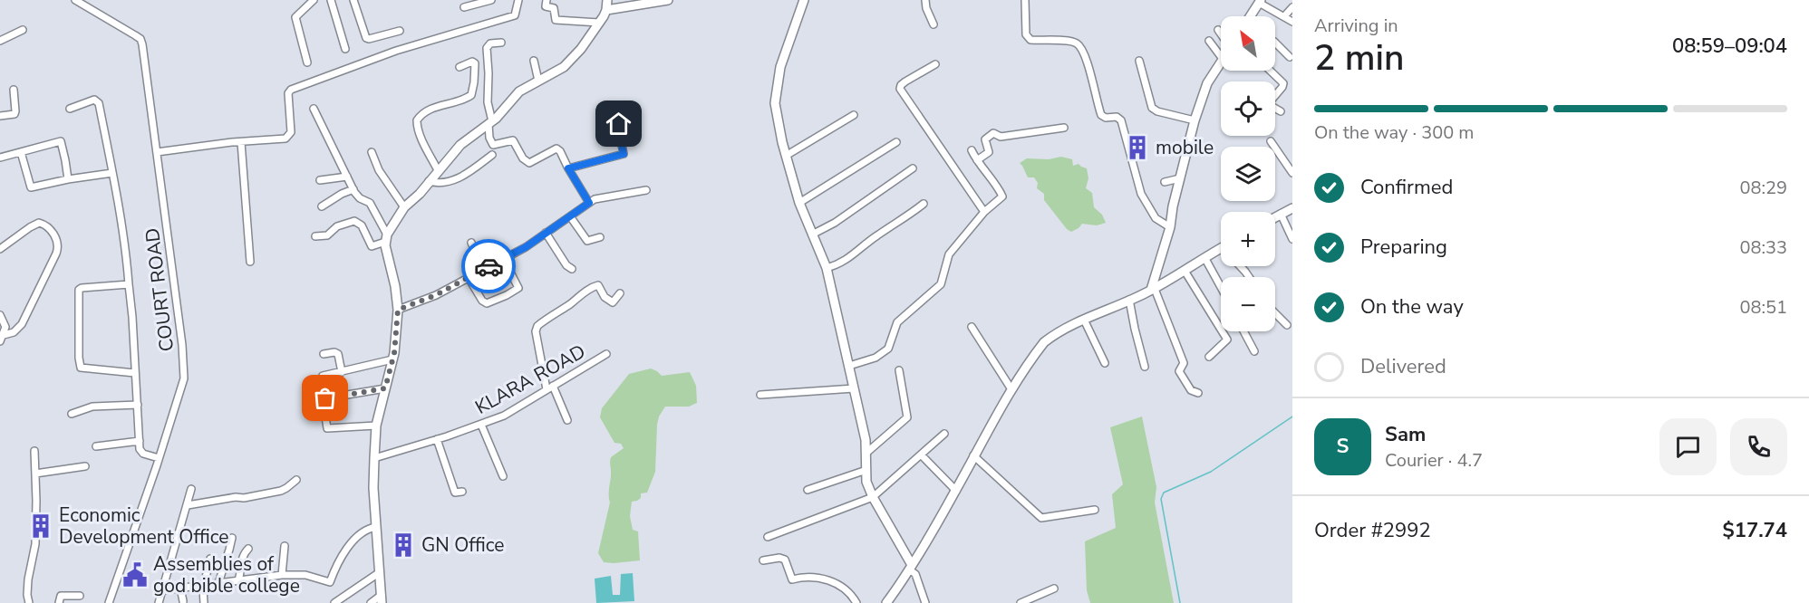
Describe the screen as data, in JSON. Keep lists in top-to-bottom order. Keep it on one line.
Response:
{"streets":{"street":["COURT ROAD","KLARA ROAD"]},"places":{"building":["mobile","Economic Development Office","GN Office"],"public building":["Assemblies of god bible college"]},"north":"top left","page":{"heading":["2 min","Arriving in","08:59–09:04"],"panel":["Sam","Courier · 4.7","Order #2992","$17.74"],"map_buttons":["+","−"],"bar":"On the way · 300 m","list":[["Confirmed","08:29"],["Preparing","08:33"],["On the way","08:51"],"Delivered"],"round":"S"}}
